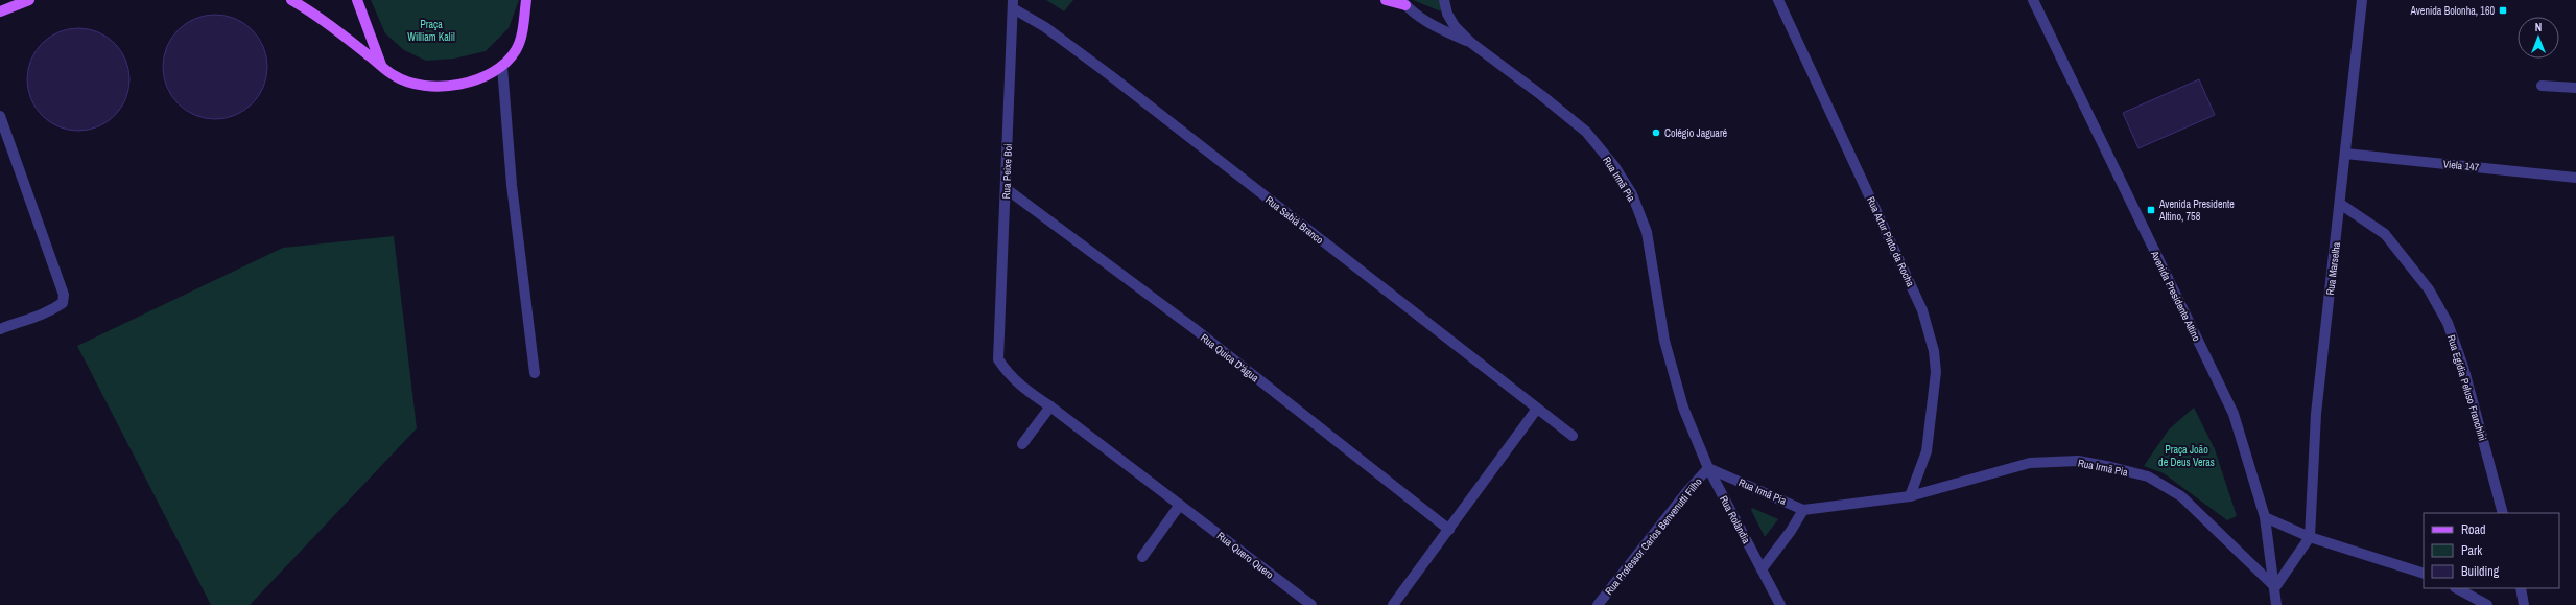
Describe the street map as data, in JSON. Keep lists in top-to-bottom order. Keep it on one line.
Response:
{"streets":{"street":["Viela 147","Rua Peixe Boi","Rua Irmã Pia","Rua Sabiá Branco","Rua Artur Pinto da Rocha","Rua Marselha","Avenida Presidente Altino","Rua Quica D'água","Rua Egídia Peluso Franchini","Rua Rolândia","Rua Professor Carlos Benvenutti Filho","Rua Quero Quero"]},"crossings":[["Viela 147","Rua Marselha"],["Rua Peixe Boi","Rua Sabiá Branco"],["Rua Peixe Boi","Rua Quica D'água"],["Rua Peixe Boi","Rua Quero Quero"],["Rua Irmã Pia","Rua Artur Pinto da Rocha"],["Rua Irmã Pia","Avenida Presidente Altino"],["Rua Irmã Pia","Rua Rolândia"],["Rua Irmã Pia","Rua Professor Carlos Benvenutti Filho"],["Rua Marselha","Rua Egídia Peluso Franchini"],["Rua Rolândia","Rua Professor Carlos Benvenutti Filho"]],"parks":["Praça William Kalil","Praça João de Deus Veras"],"places":{"transit":["Avenida Bolonha, 160","Avenida Presidente Altino, 758"],"other":["Colégio Jaguaré"]},"legend":["Road","Park","Building"],"north":"top"}
